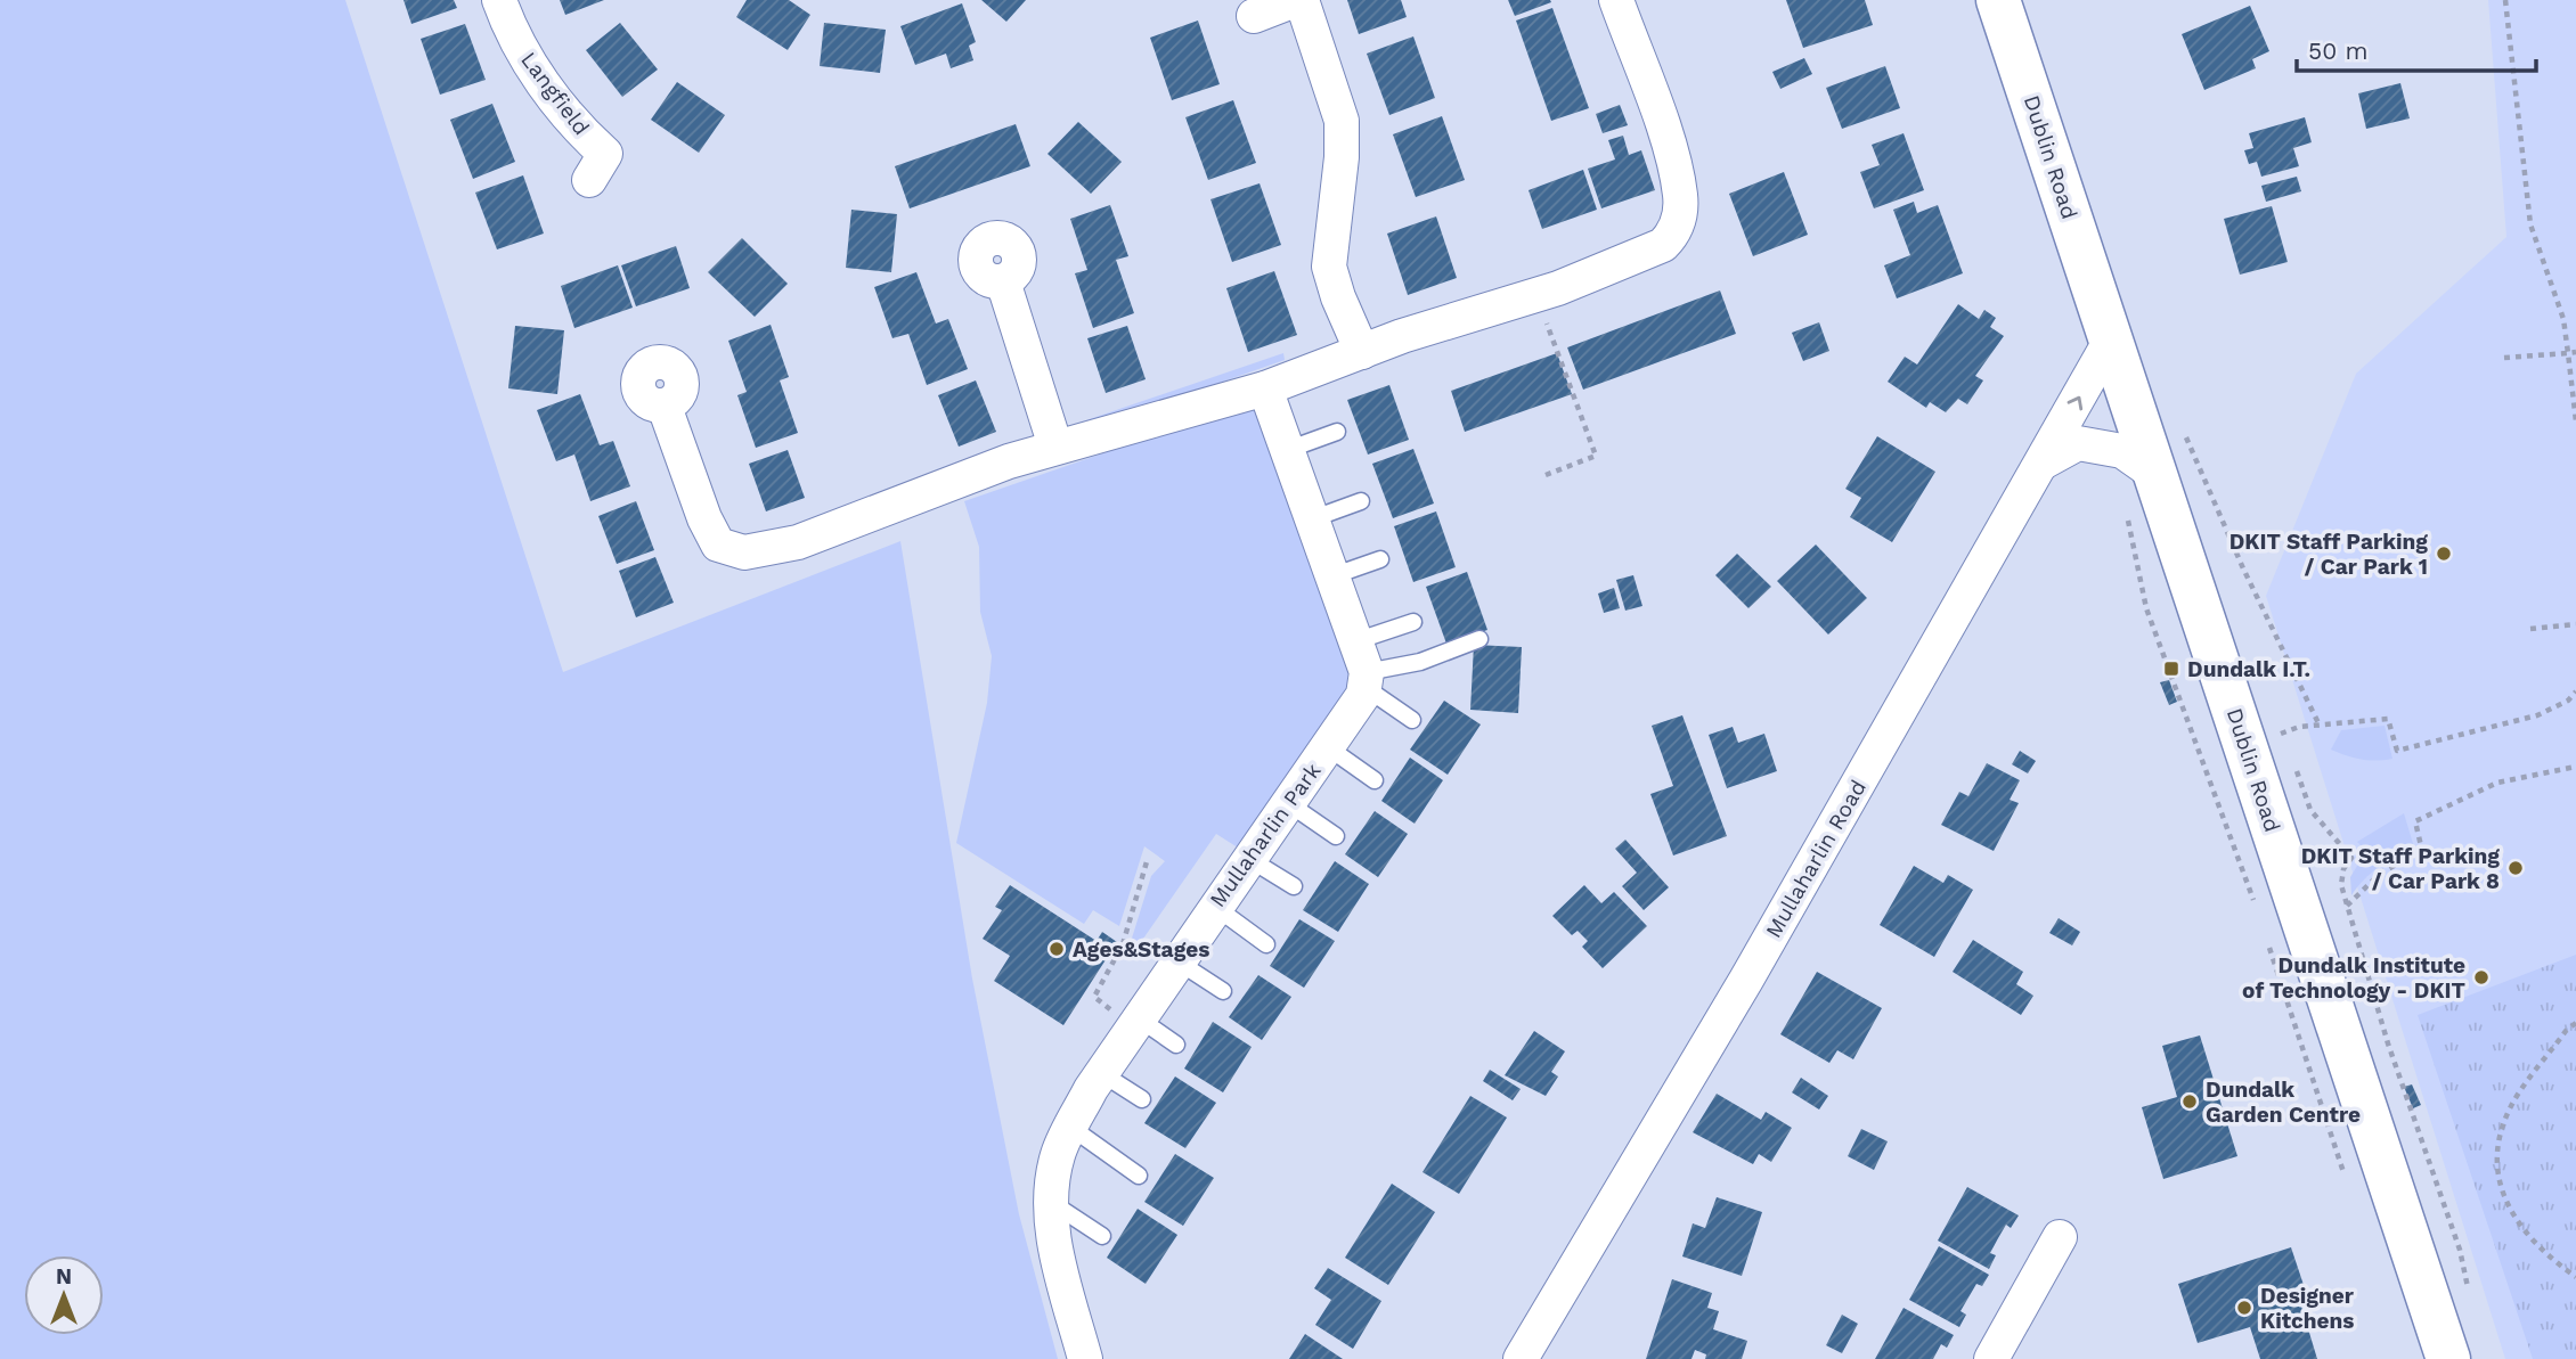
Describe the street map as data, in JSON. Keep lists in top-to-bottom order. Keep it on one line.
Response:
{"streets":{"main road":["Dublin Road"],"street":["Langfield","Mullaharlin Park","Mullaharlin Road"]},"crossings":[["Dublin Road","Mullaharlin Road"]],"places":{"other":["DKIT Staff Parking / Car Park 1","DKIT Staff Parking / Car Park 8","Ages&Stages","Dundalk Institute of Technology - DKIT","Dundalk Garden Centre","Designer Kitchens"],"transit":["Dundalk I.T."]},"scale_bar":"50 m","north":"top"}
